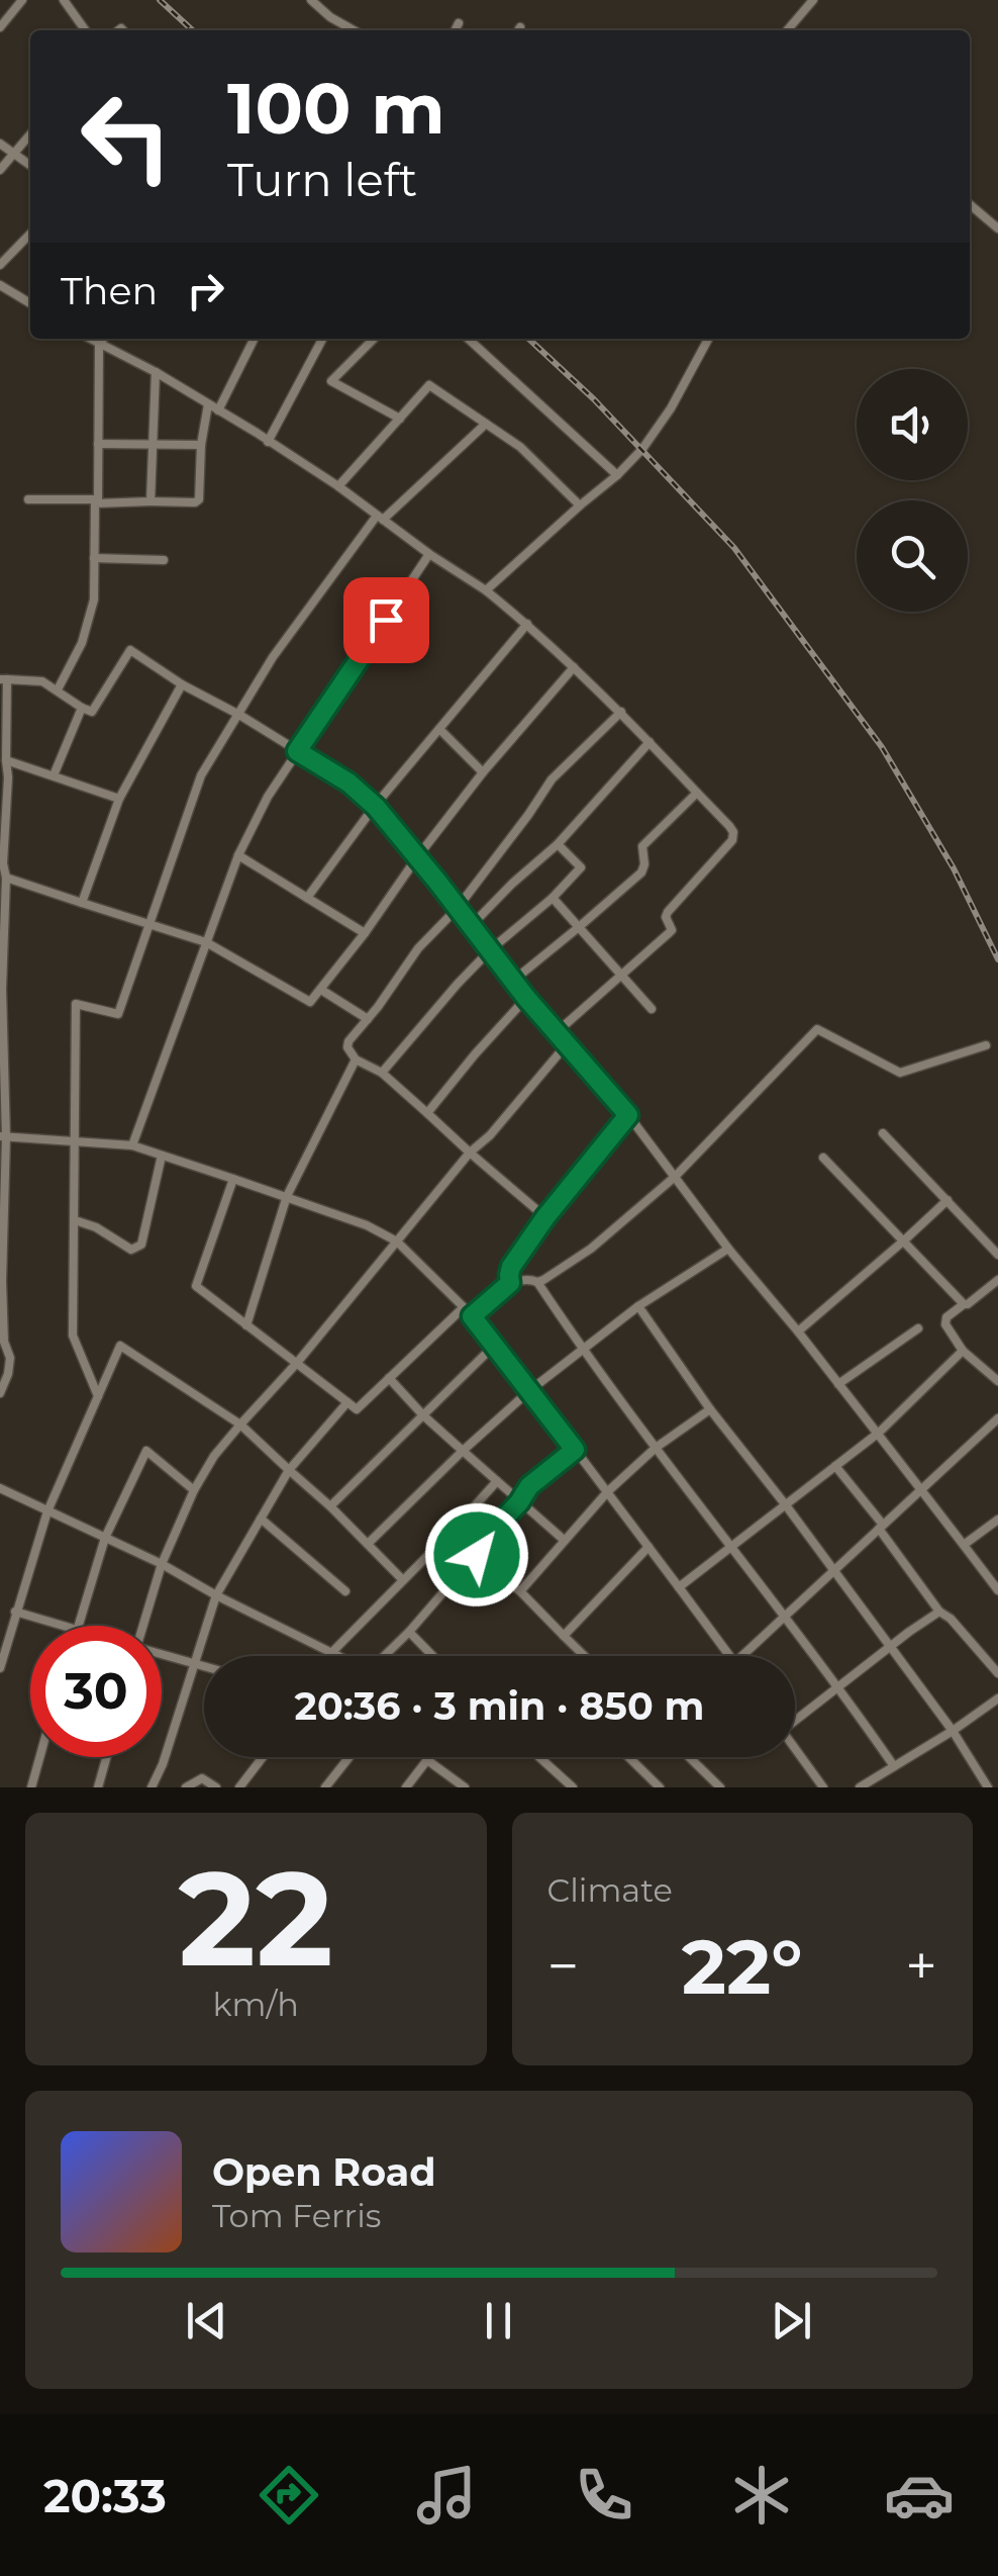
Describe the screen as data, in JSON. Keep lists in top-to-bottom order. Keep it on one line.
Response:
{"page":{"turn":["100 m","Turn left"],"then":"Then","limit":"30","trip":"20:36 · 3 min · 850 m","tile":[["22","km/h"],"Climate"],"heat":["−","22°","+"],"song":["Open Road","Tom Ferris"],"tabs":"20:33"}}
